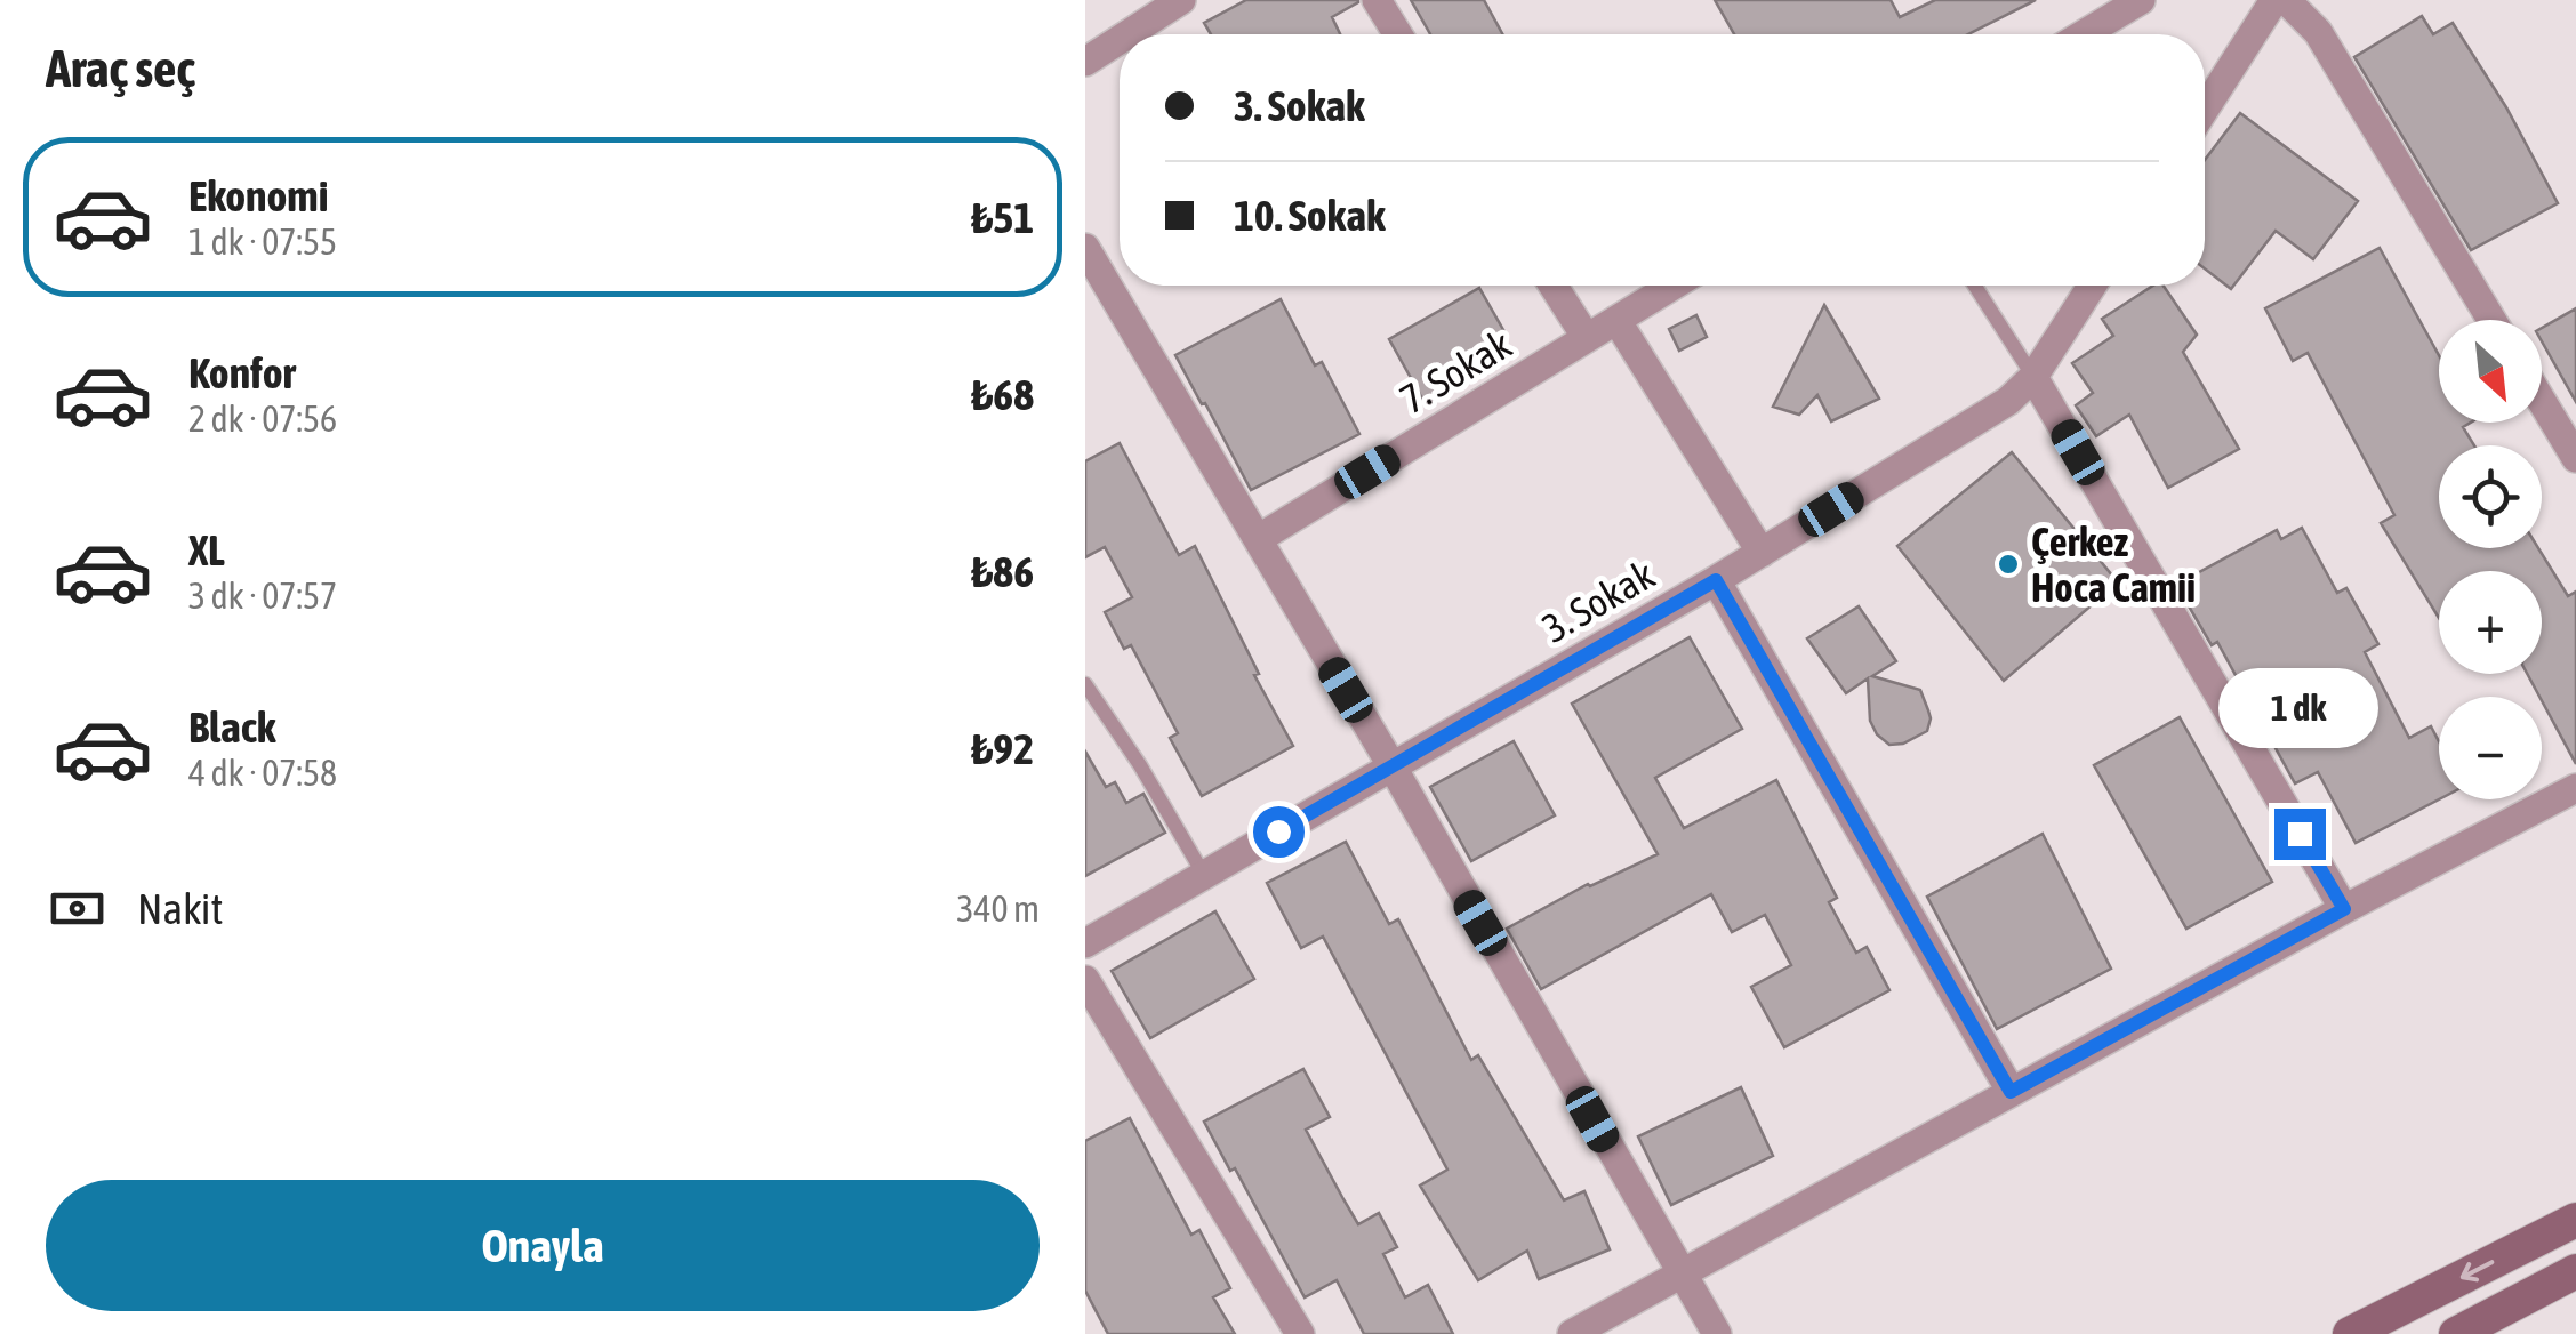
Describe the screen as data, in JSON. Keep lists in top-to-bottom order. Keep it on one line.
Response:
{"streets":{"street":["7. Sokak","3. Sokak"]},"places":["Çerkez Hoca Camii"],"north":"bottom right","page":{"heading":"Araç seç","banner":["3. Sokak","10. Sokak"],"list":[{"name":"Ekonomi","note":"1 dk · 07:55","value":"₺51"},{"name":"Konfor","note":"2 dk · 07:56","value":"₺68"},{"name":"XL","note":"3 dk · 07:57","value":"₺86"},{"name":"Black","note":"4 dk · 07:58","value":"₺92"}],"map_buttons":["+","−"],"bubble":"1 dk","pay":["Nakit","340 m"],"buttons":"Onayla"}}
